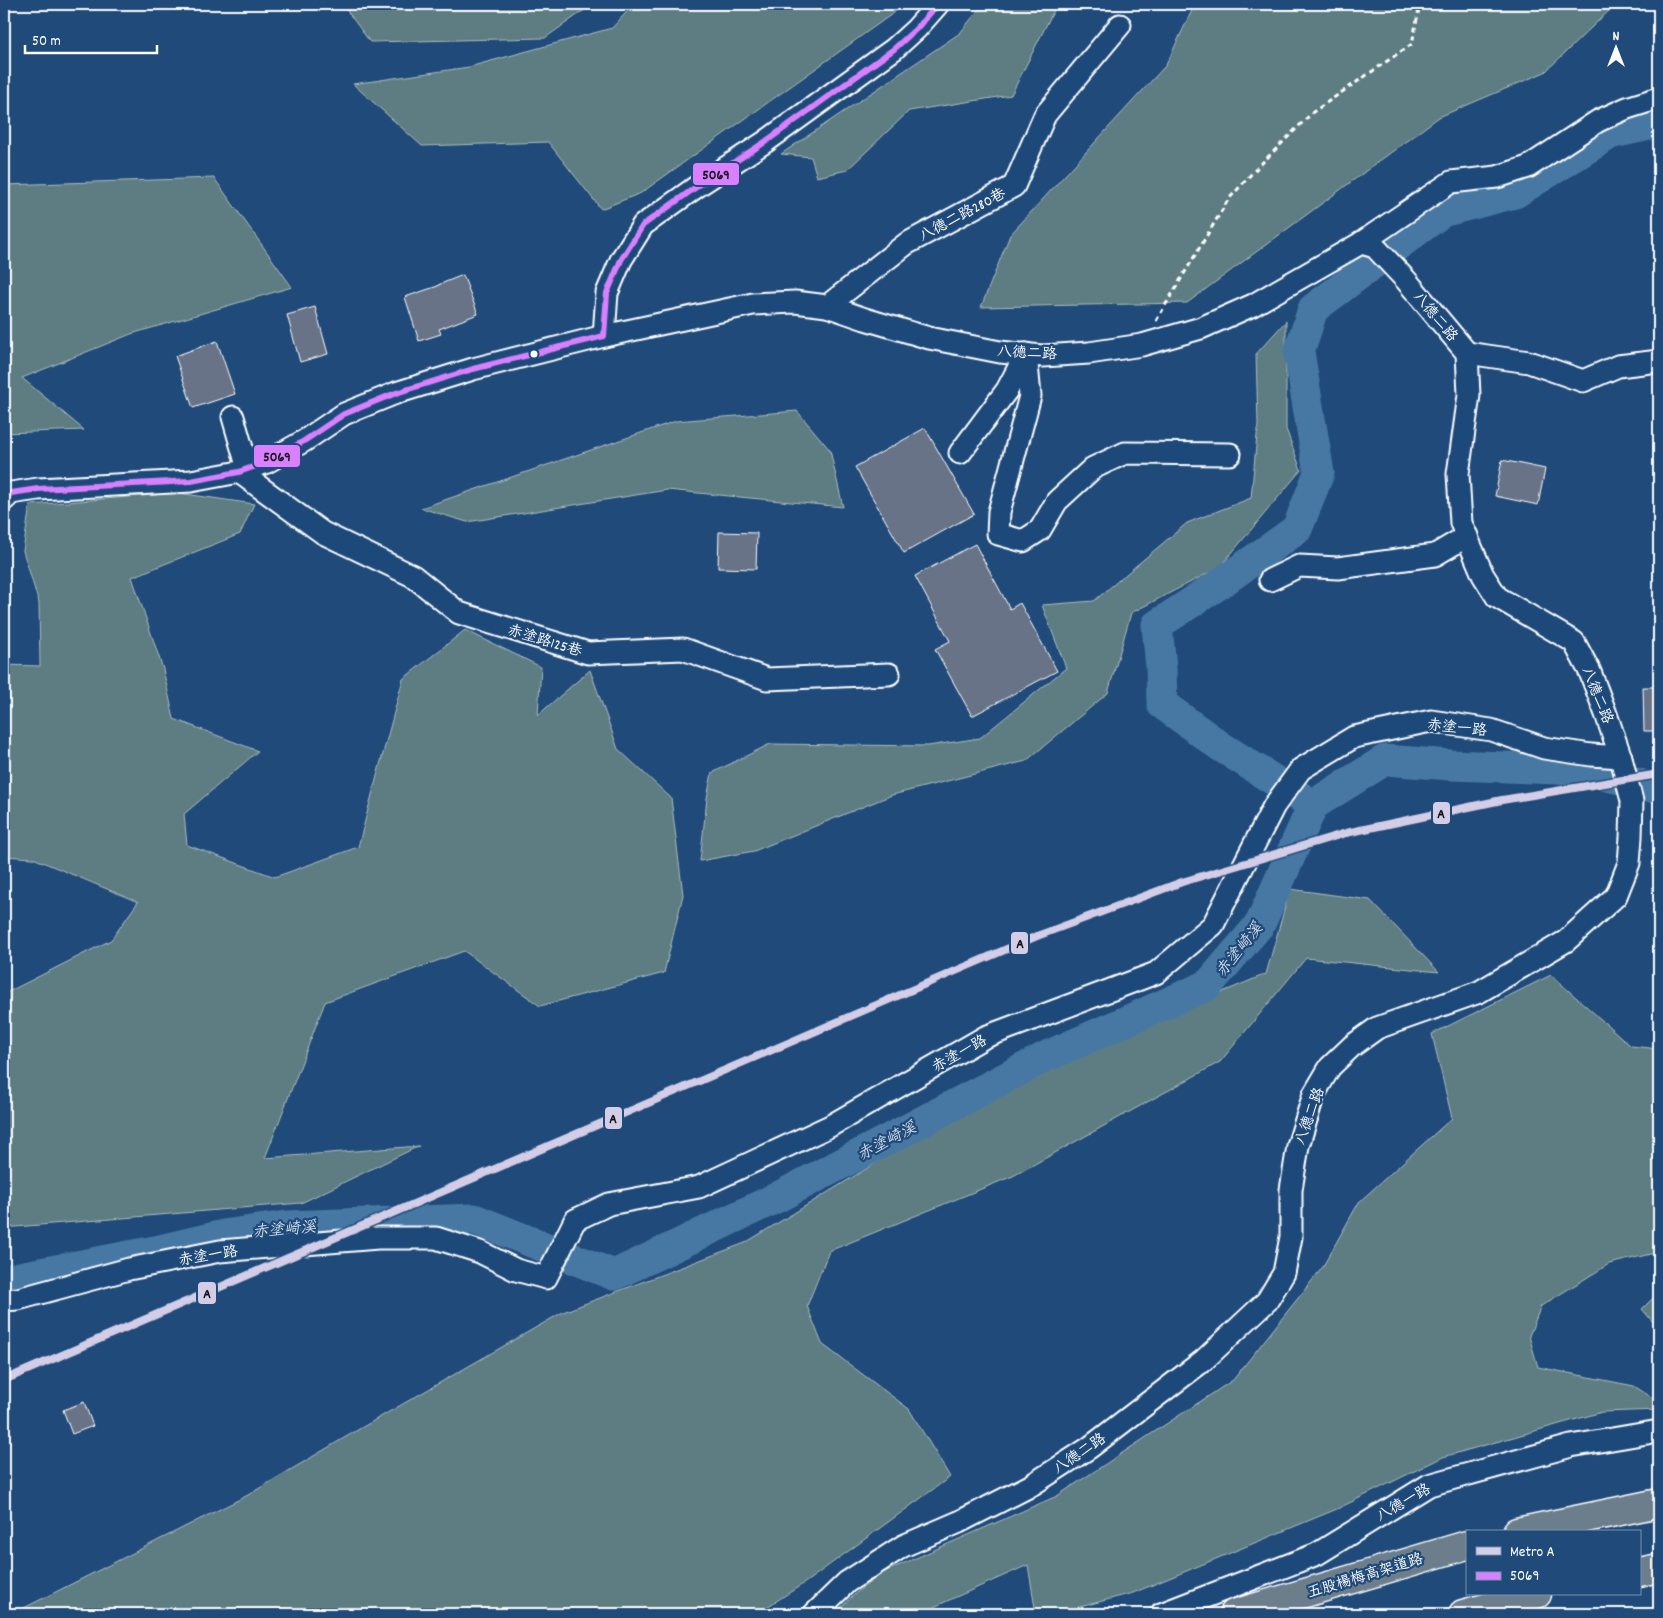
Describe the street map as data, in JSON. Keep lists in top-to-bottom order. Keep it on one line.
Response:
{"streets":{"highway":["五股楊梅高架道路"],"street":["八德二路280巷","八德二路","赤塗路125巷","赤塗一路","八德一路"]},"crossings":[["八德二路280巷","八德二路"],["八德二路","赤塗路125巷"],["八德二路","赤塗一路"]],"water":["赤塗崎溪"],"lines":["transit line 5069","metro line A"],"legend":["Metro A","5069"],"scale_bar":"50 m","north":"top"}
